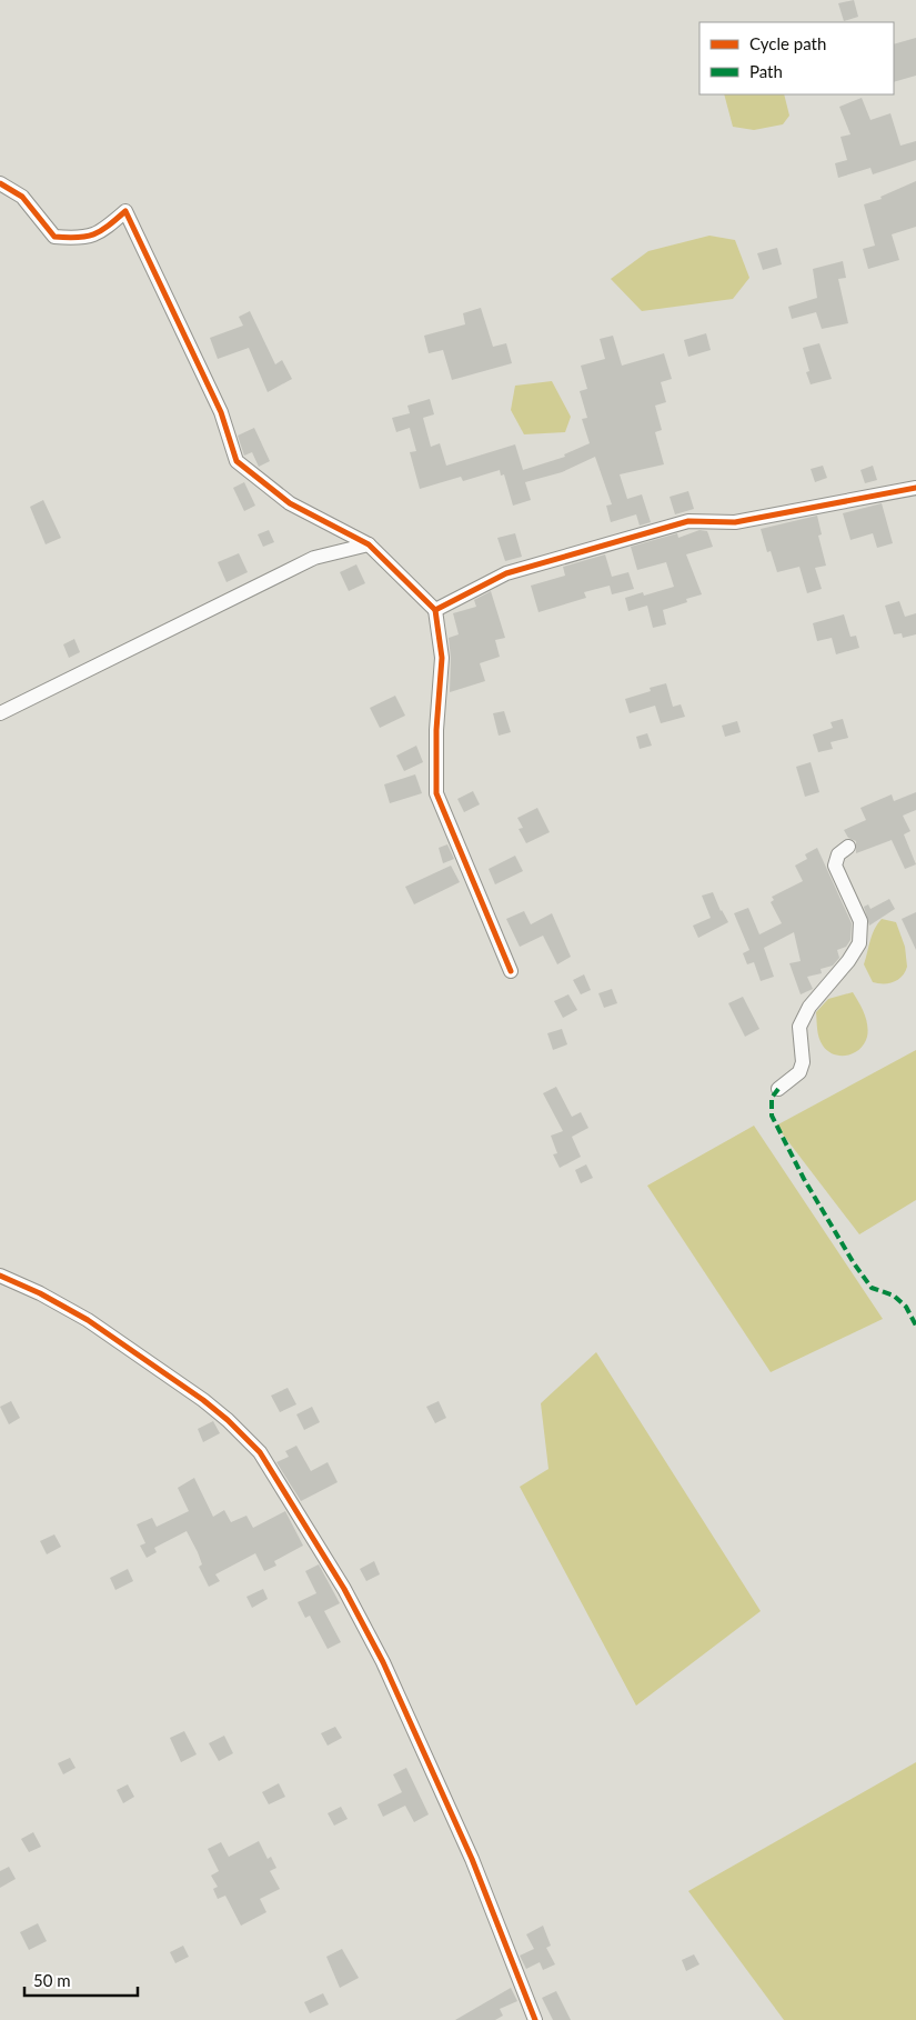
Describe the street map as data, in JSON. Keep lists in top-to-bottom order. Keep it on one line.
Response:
{"legend":["Cycle path","Path"],"scale_bar":"50 m"}
